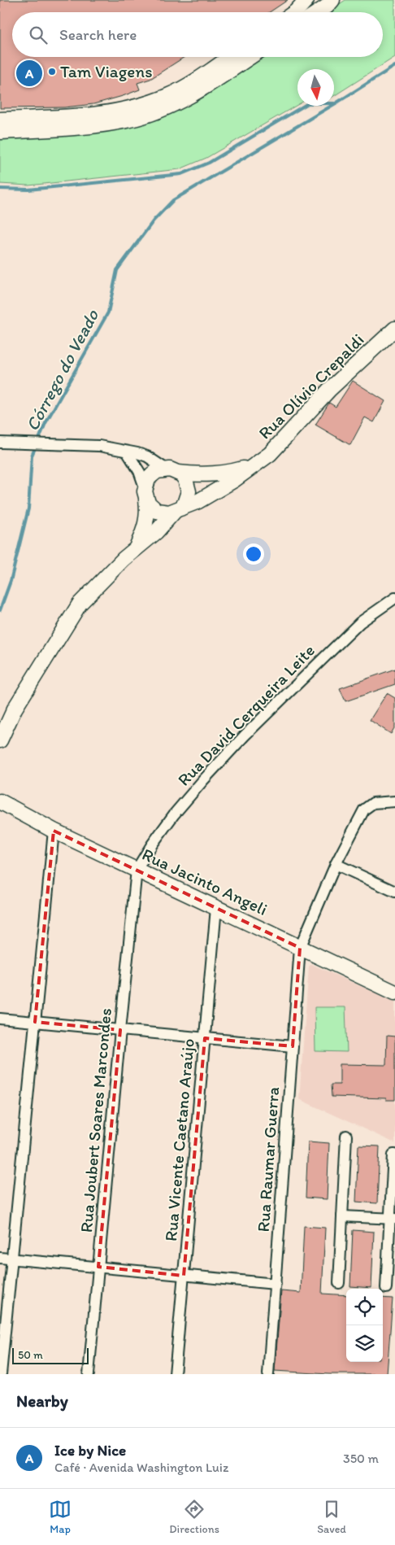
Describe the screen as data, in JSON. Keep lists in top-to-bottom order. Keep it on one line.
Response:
{"streets":{"street":["Rua Olívio Crepaldi","Rua David Cerqueira Leite","Rua Jacinto Angeli","Rua Joubert Soares Marcondes","Rua Vicente Caetano Araújo","Rua Raumar Guerra"]},"crossings":[["Rua David Cerqueira Leite","Rua Jacinto Angeli"],["Rua David Cerqueira Leite","Rua Joubert Soares Marcondes"],["Rua Jacinto Angeli","Rua Joubert Soares Marcondes"],["Rua Jacinto Angeli","Rua Vicente Caetano Araújo"],["Rua Jacinto Angeli","Rua Raumar Guerra"]],"water":["Córrego do Veado"],"places":["Tam Viagens"],"scale_bar":"50 m","north":"bottom","page":{"search":"Search here","pins":"A","scale":"50 m","heading":"Nearby","list":[{"mark":"A","name":"Ice by Nice","note":"Café · Avenida Washington Luiz","value":"350 m"}],"nav":["Map","Directions","Saved"]}}
